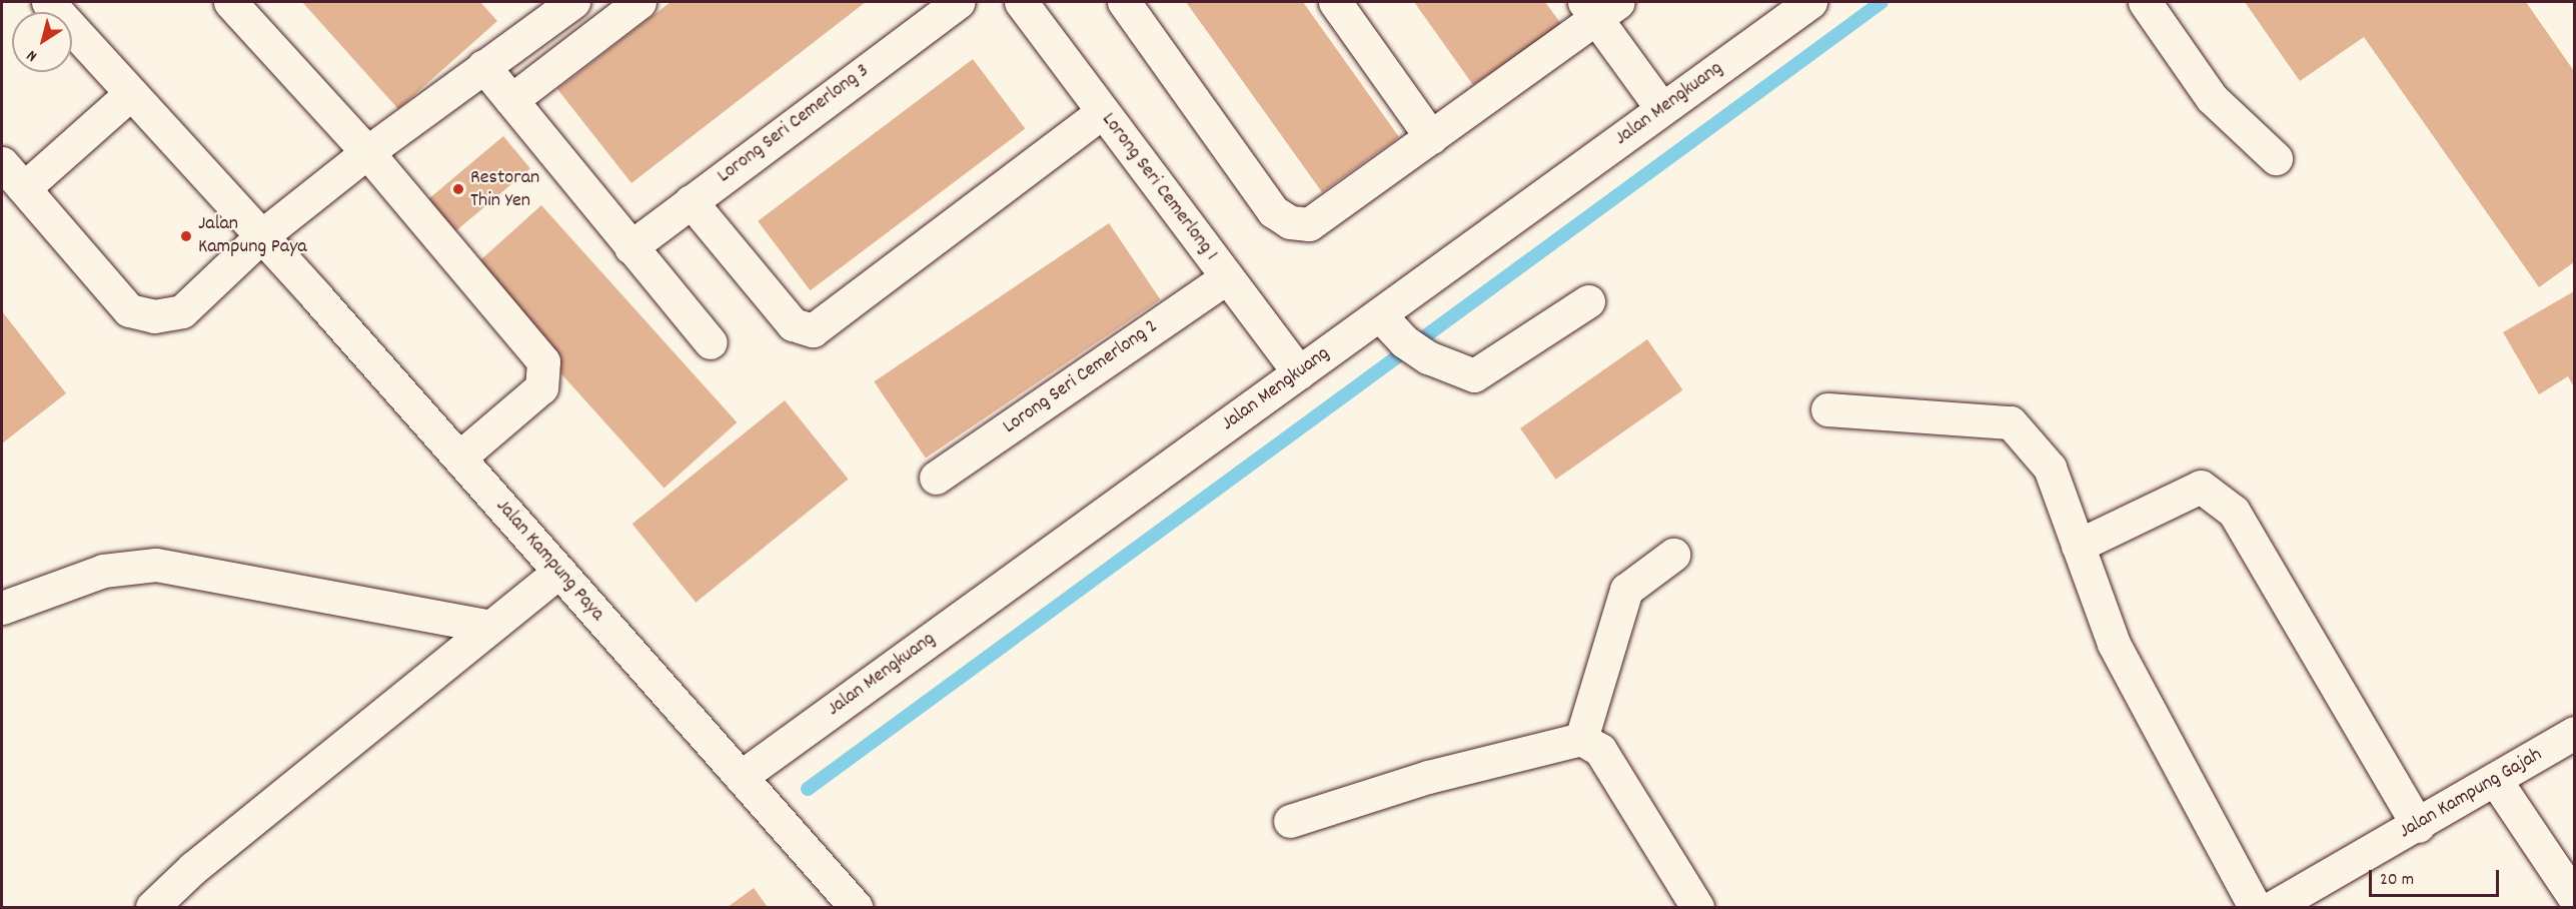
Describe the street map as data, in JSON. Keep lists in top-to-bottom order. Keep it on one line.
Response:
{"streets":{"street":["Jalan Mengkuang","Lorong Seri Cemerlong 3","Lorong Seri Cemerlong 1","Lorong Seri Cemerlong 2","Jalan Kampung Paya","Jalan Kampung Gajah"]},"crossings":[["Jalan Mengkuang","Lorong Seri Cemerlong 1"],["Jalan Mengkuang","Jalan Kampung Paya"],["Lorong Seri Cemerlong 1","Lorong Seri Cemerlong 2"]],"places":["Restoran Thin Yen","Jalan Kampung Paya"],"scale_bar":"20 m","north":"bottom left"}
